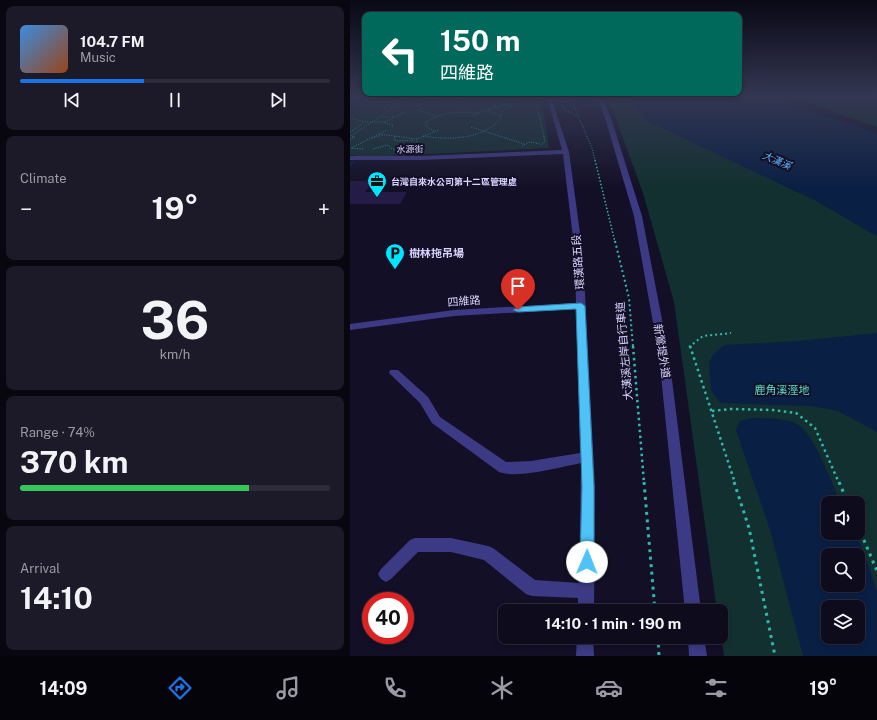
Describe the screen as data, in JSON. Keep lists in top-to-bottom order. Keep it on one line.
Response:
{"streets":{"street":["水源街","環漢路五段","四維路","新鶯堤外道"],"path":["大漢溪左岸自行車道"]},"crossings":[["水源街","環漢路五段"],["環漢路五段","四維路"]],"water":["大漢溪"],"parks":["鹿角溪溼地"],"places":{"office":["台灣自來水公司第十二區管理處"],"parking":["樹林拖吊場"]},"page":{"turn":["150 m","四維路"],"song":["104.7 FM","Music"],"tile":["Climate",["36","km/h"],["Range · 74%","370 km"],["Arrival","14:10"]],"heat":["−","19°","+"],"limit":"40","trip":"14:10 · 1 min · 190 m","tabs":["14:09","19°"]}}
